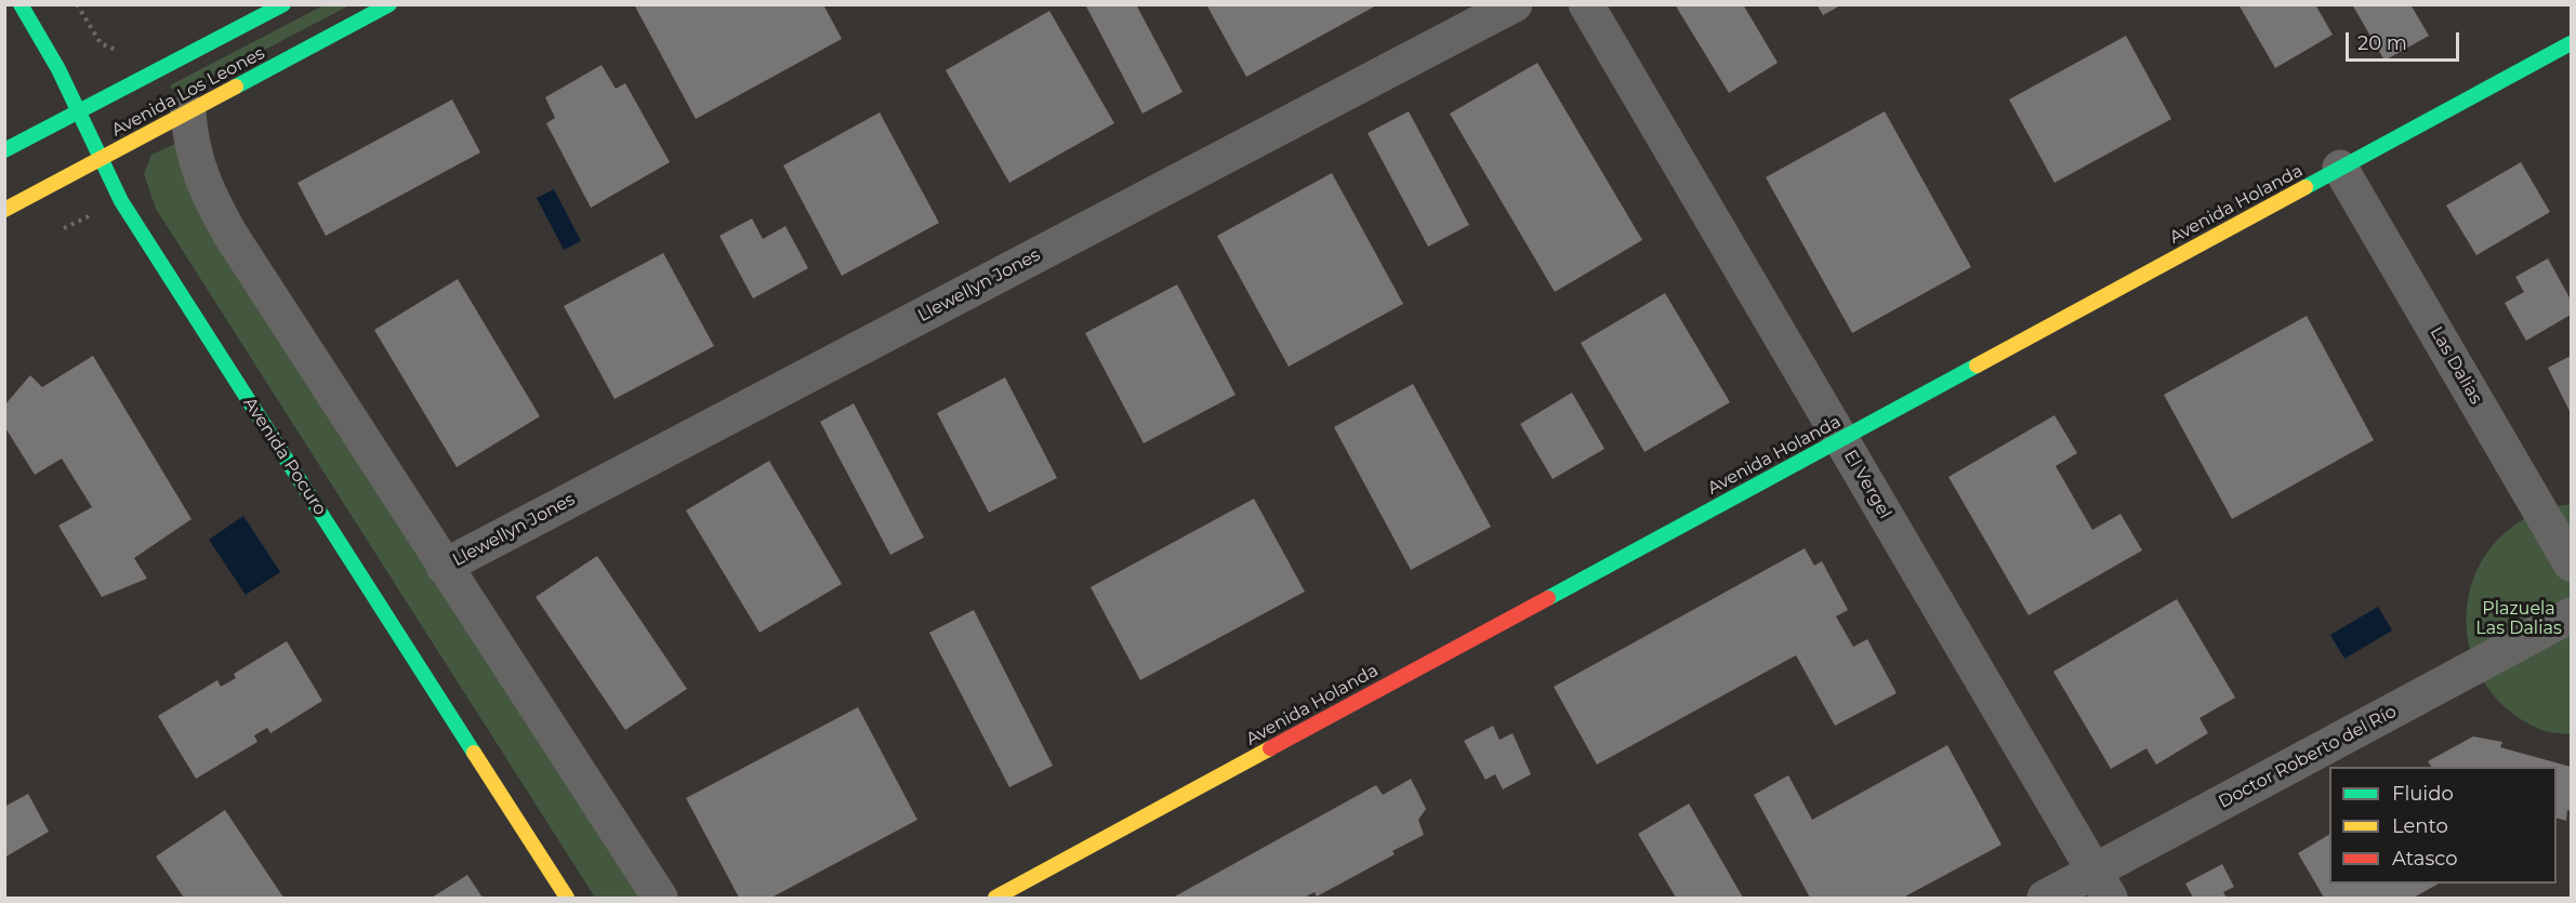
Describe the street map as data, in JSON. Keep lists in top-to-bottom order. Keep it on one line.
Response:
{"streets":{"main road":["Avenida Los Leones","Avenida Holanda","Avenida Pocuro"],"street":["Llewellyn Jones","Las Dalias","El Vergel","Doctor Roberto del Río"]},"crossings":[["Avenida Los Leones","Avenida Pocuro"],["Avenida Holanda","Las Dalias"],["Avenida Holanda","El Vergel"],["El Vergel","Doctor Roberto del Río"]],"parks":["Plazuela Las Dalias"],"legend":["Fluido","Lento","Atasco"],"scale_bar":"20 m"}
